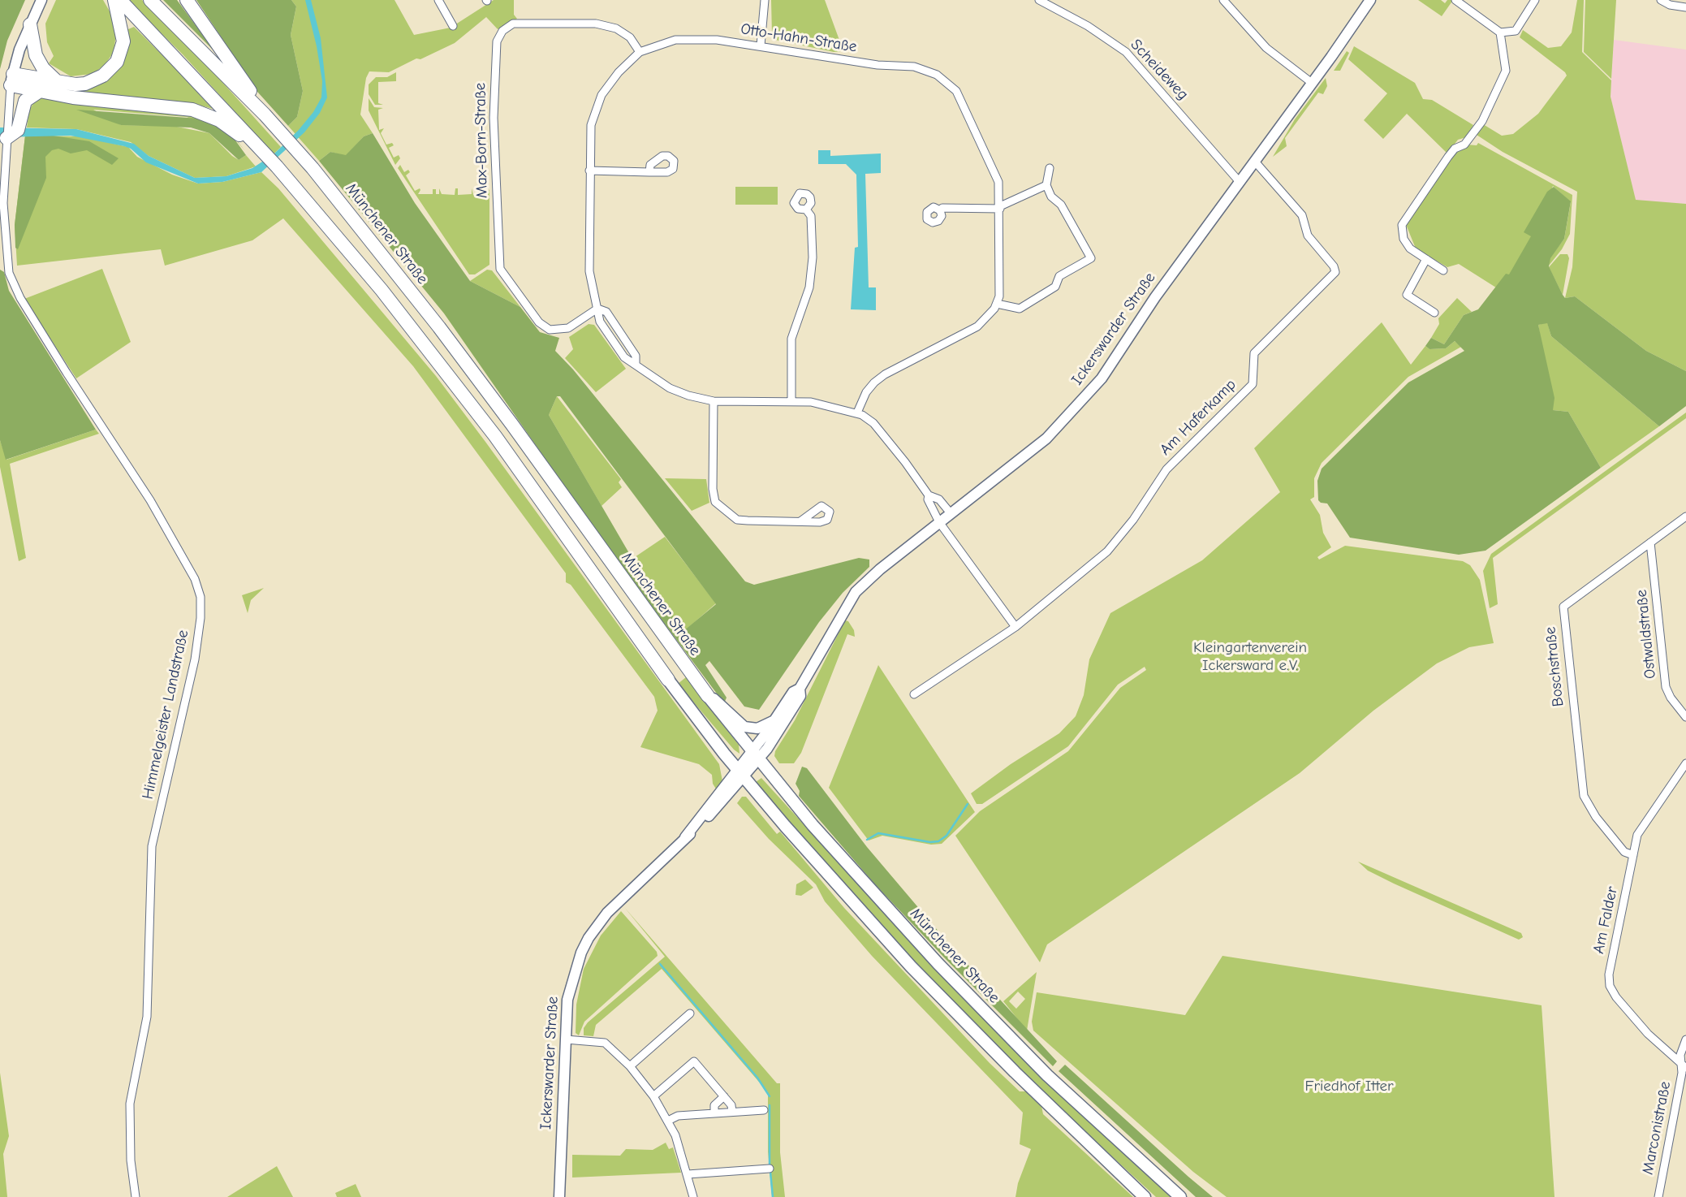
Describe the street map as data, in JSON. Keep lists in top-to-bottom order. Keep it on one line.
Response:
{"streets":{"highway":["Münchener Straße"],"main road":["Ickerswarder Straße"],"street":["Otto-Hahn-Straße","Scheideweg","Max-Born-Straße","Am Haferkamp","Ostwaldstraße","Boschstraße","Himmelgeister Landstraße","Am Falder","Marconistraße"]},"crossings":[["Otto-Hahn-Straße","Max-Born-Straße"],["Scheideweg","Ickerswarder Straße"],["Münchener Straße","Ickerswarder Straße"],["Ickerswarder Straße","Am Haferkamp"],["Ostwaldstraße","Boschstraße"],["Boschstraße","Am Falder"],["Am Falder","Marconistraße"]],"parks":["Kleingartenverein Ickersward e.V.","Friedhof Itter"]}
